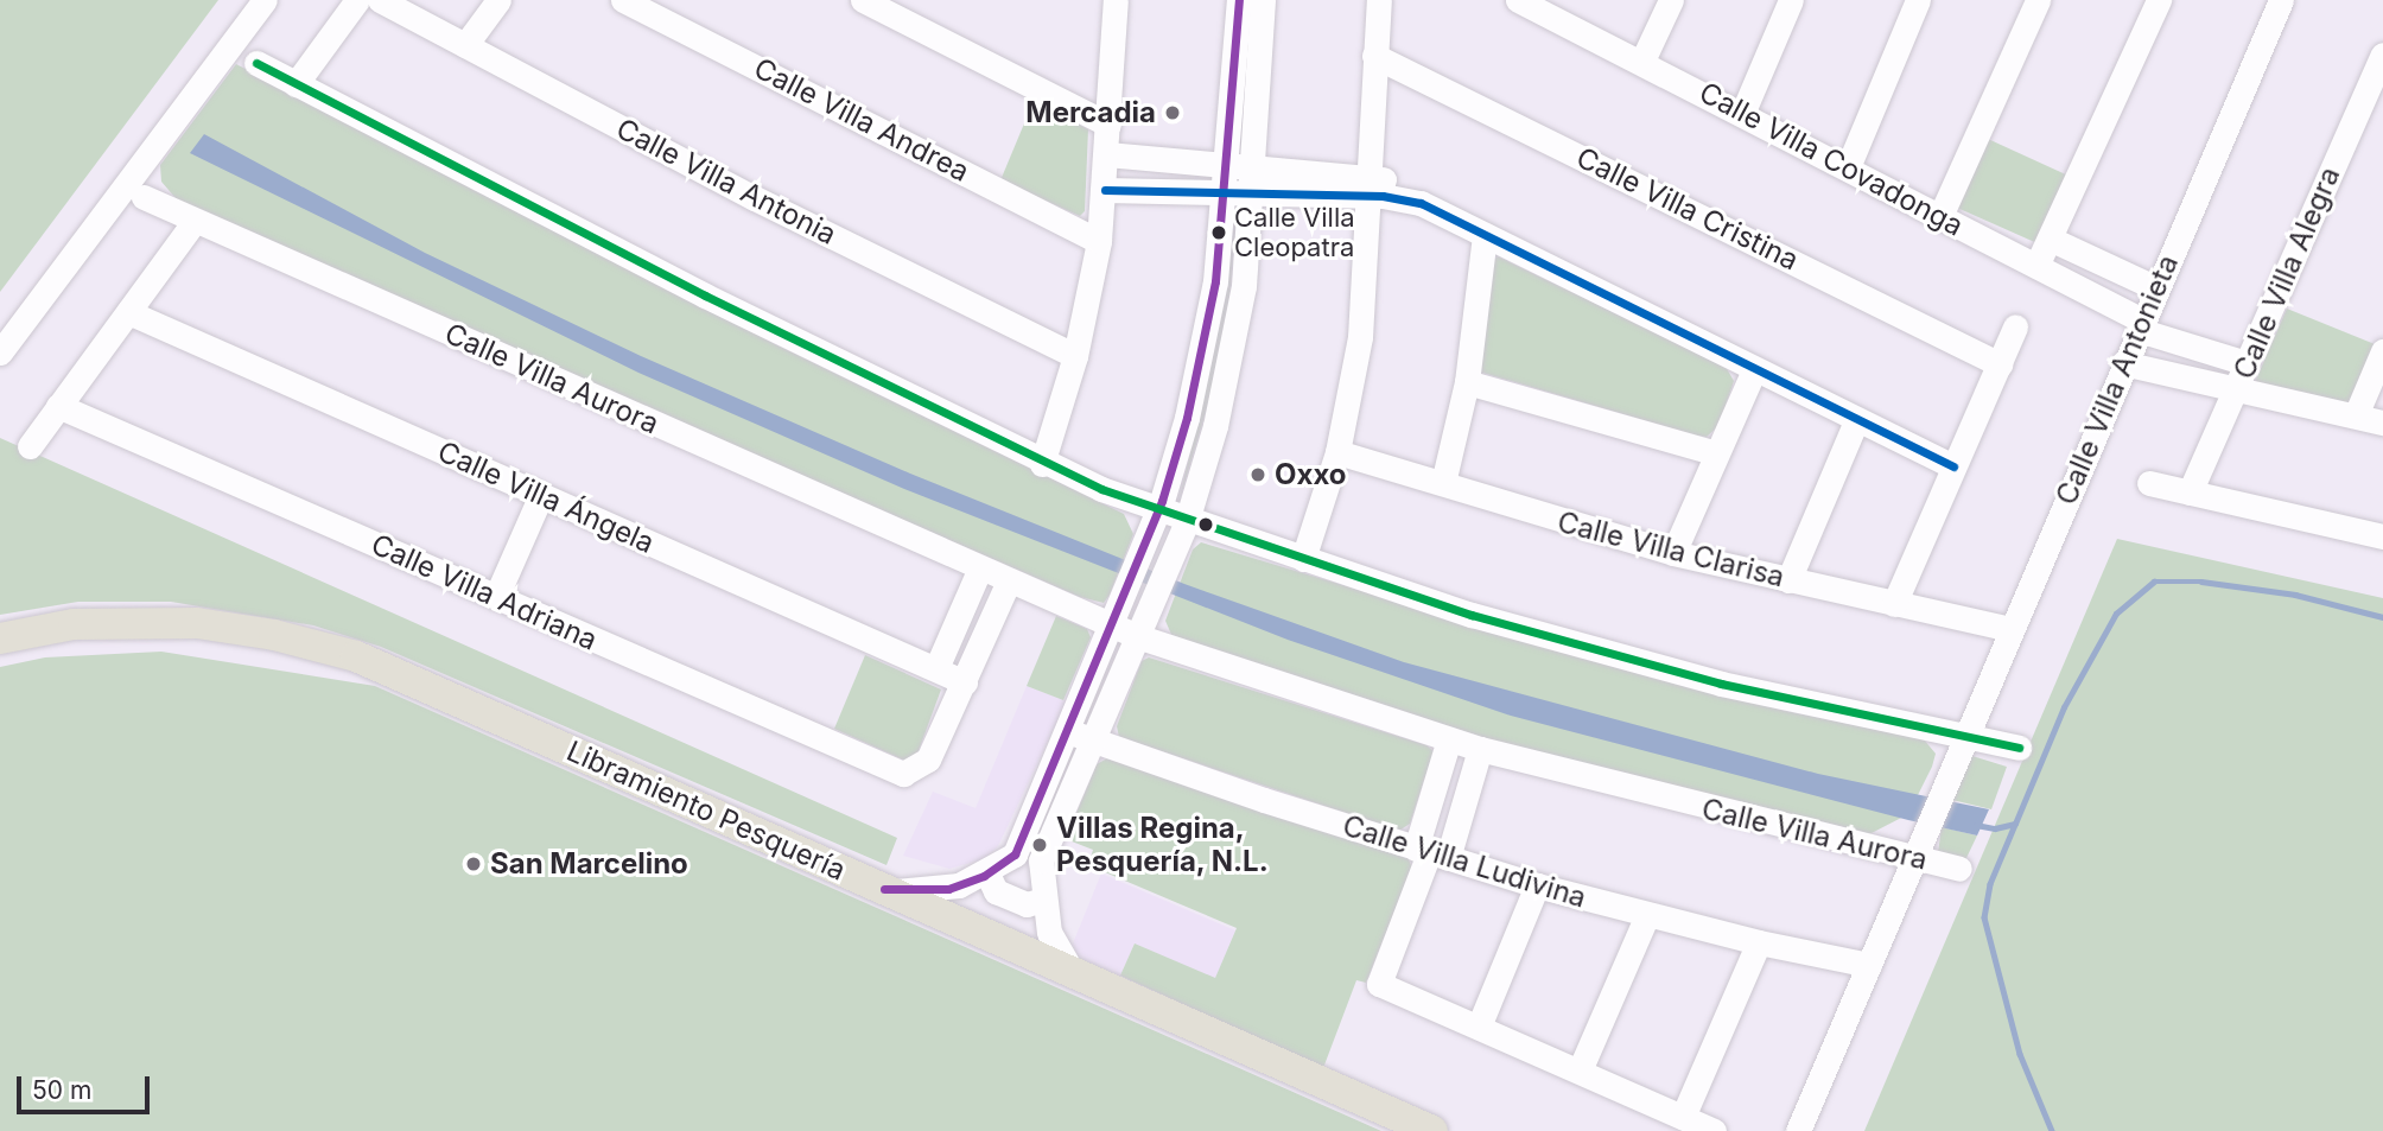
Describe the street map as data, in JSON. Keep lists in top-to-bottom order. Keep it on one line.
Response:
{"streets":{"main road":["Libramiento Pesquería"],"street":["Calle Villa Andrea","Calle Villa Covadonga","Calle Villa Antonia","Calle Villa Cristina","Calle Villa Alegra","Calle Villa Aurora","Calle Villa Antonieta","Calle Villa Ángela","Calle Villa Clarisa","Calle Villa Adriana","Calle Villa Ludivina"]},"crossings":[["Calle Villa Covadonga","Calle Villa Alegra"],["Calle Villa Covadonga","Calle Villa Antonieta"],["Calle Villa Aurora","Calle Villa Antonieta"],["Calle Villa Antonieta","Calle Villa Clarisa"],["Calle Villa Ángela","Calle Villa Adriana"]],"places":["Mercadia","Calle Villa Cleopatra","Oxxo","Villas Regina, Pesquería, N.L.","San Marcelino"],"scale_bar":"50 m"}
